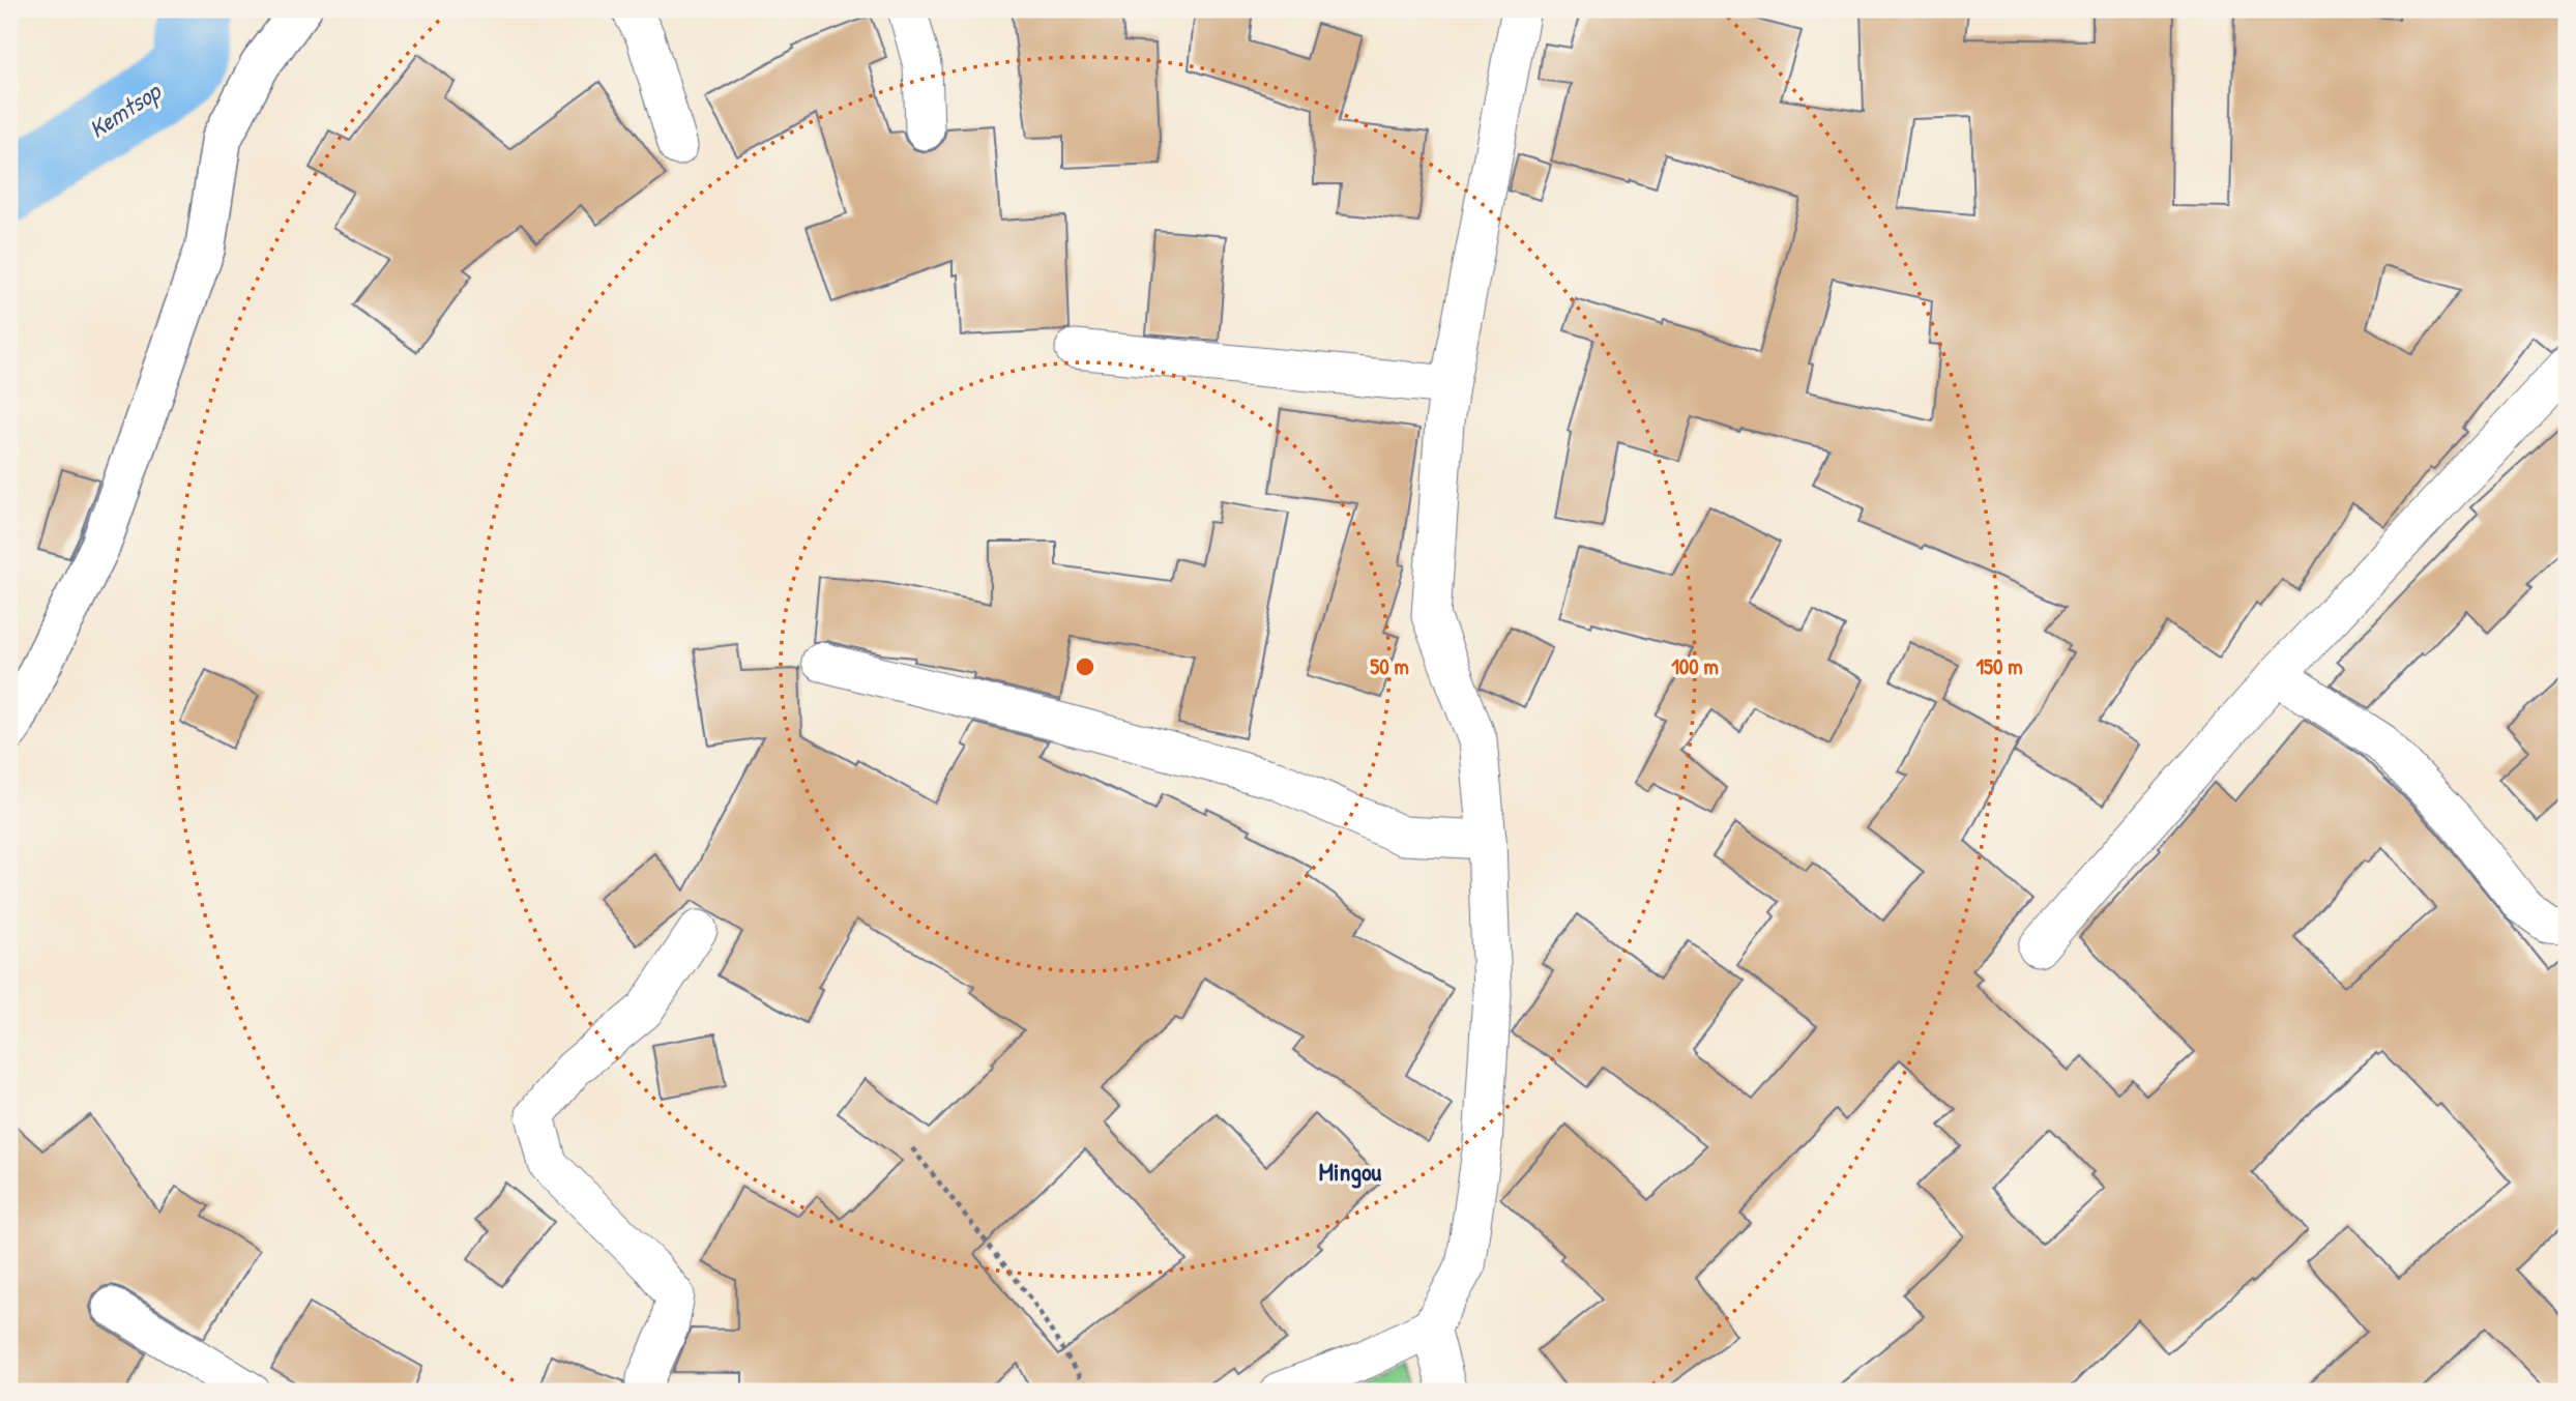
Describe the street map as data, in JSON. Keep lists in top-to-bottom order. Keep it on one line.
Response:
{"districts":["Mingou"],"water":["Kemtsop"],"rings":["50 m","100 m","150 m"]}
